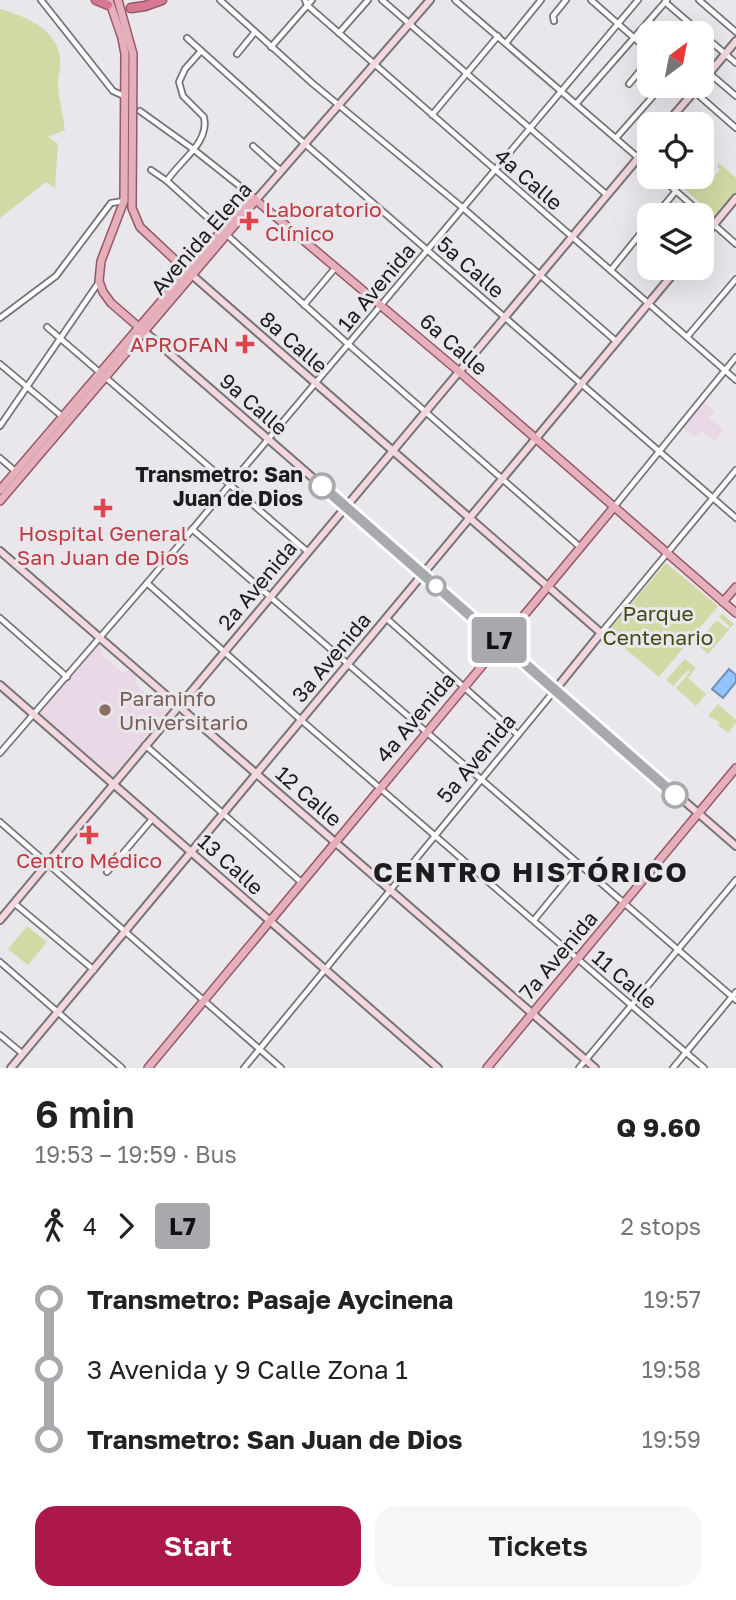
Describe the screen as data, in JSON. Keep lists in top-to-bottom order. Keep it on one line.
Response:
{"streets":{"main road":["Avenida Elena","8a Calle","6a Calle","9a Calle","4a Avenida","7a Avenida"],"street":["4a Calle","5a Calle","1a Avenida","2a Avenida","3a Avenida","5a Avenida","12 Calle","13 Calle","11 Calle"]},"crossings":[["4a Calle","Avenida Elena"],["4a Calle","1a Avenida"],["4a Calle","2a Avenida"],["4a Calle","3a Avenida"],["4a Calle","4a Avenida"],["Avenida Elena","5a Calle"],["Avenida Elena","8a Calle"],["Avenida Elena","6a Calle"],["Avenida Elena","9a Calle"],["5a Calle","1a Avenida"],["5a Calle","2a Avenida"],["5a Calle","3a Avenida"],["5a Calle","4a Avenida"],["5a Calle","5a Avenida"],["1a Avenida","8a Calle"],["1a Avenida","6a Calle"],["1a Avenida","9a Calle"],["1a Avenida","12 Calle"],["1a Avenida","13 Calle"],["1a Avenida","11 Calle"],["8a Calle","2a Avenida"],["8a Calle","3a Avenida"],["8a Calle","4a Avenida"],["8a Calle","5a Avenida"],["6a Calle","2a Avenida"],["6a Calle","3a Avenida"],["6a Calle","4a Avenida"],["6a Calle","5a Avenida"],["9a Calle","2a Avenida"],["9a Calle","3a Avenida"],["9a Calle","4a Avenida"],["9a Calle","5a Avenida"],["9a Calle","7a Avenida"],["2a Avenida","12 Calle"],["2a Avenida","13 Calle"],["2a Avenida","11 Calle"],["3a Avenida","12 Calle"],["3a Avenida","13 Calle"],["3a Avenida","11 Calle"],["4a Avenida","12 Calle"],["4a Avenida","13 Calle"],["4a Avenida","11 Calle"],["5a Avenida","12 Calle"],["5a Avenida","13 Calle"],["5a Avenida","11 Calle"],["12 Calle","7a Avenida"],["7a Avenida","11 Calle"]],"districts":["CENTRO HISTÓRICO"],"parks":["Parque Centenario"],"places":{"health":["Laboratorio Clínico","APROFAN","Hospital General San Juan de Dios","Centro Médico"],"other":["Transmetro: San Juan de Dios","Paraninfo Universitario"]},"lines":["bus line L7"],"north":"top right","page":{"on_map":"L7","heading":["6 min","19:53 – 19:59 · Bus","Q 9.60"],"legs":["4","L7","2 stops"],"list":[{"name":"Transmetro: Pasaje Aycinena","value":"19:57"},{"name":"3 Avenida y 9 Calle Zona 1","value":"19:58"},{"name":"Transmetro: San Juan de Dios","value":"19:59"}],"buttons":["Start","Tickets"]}}
